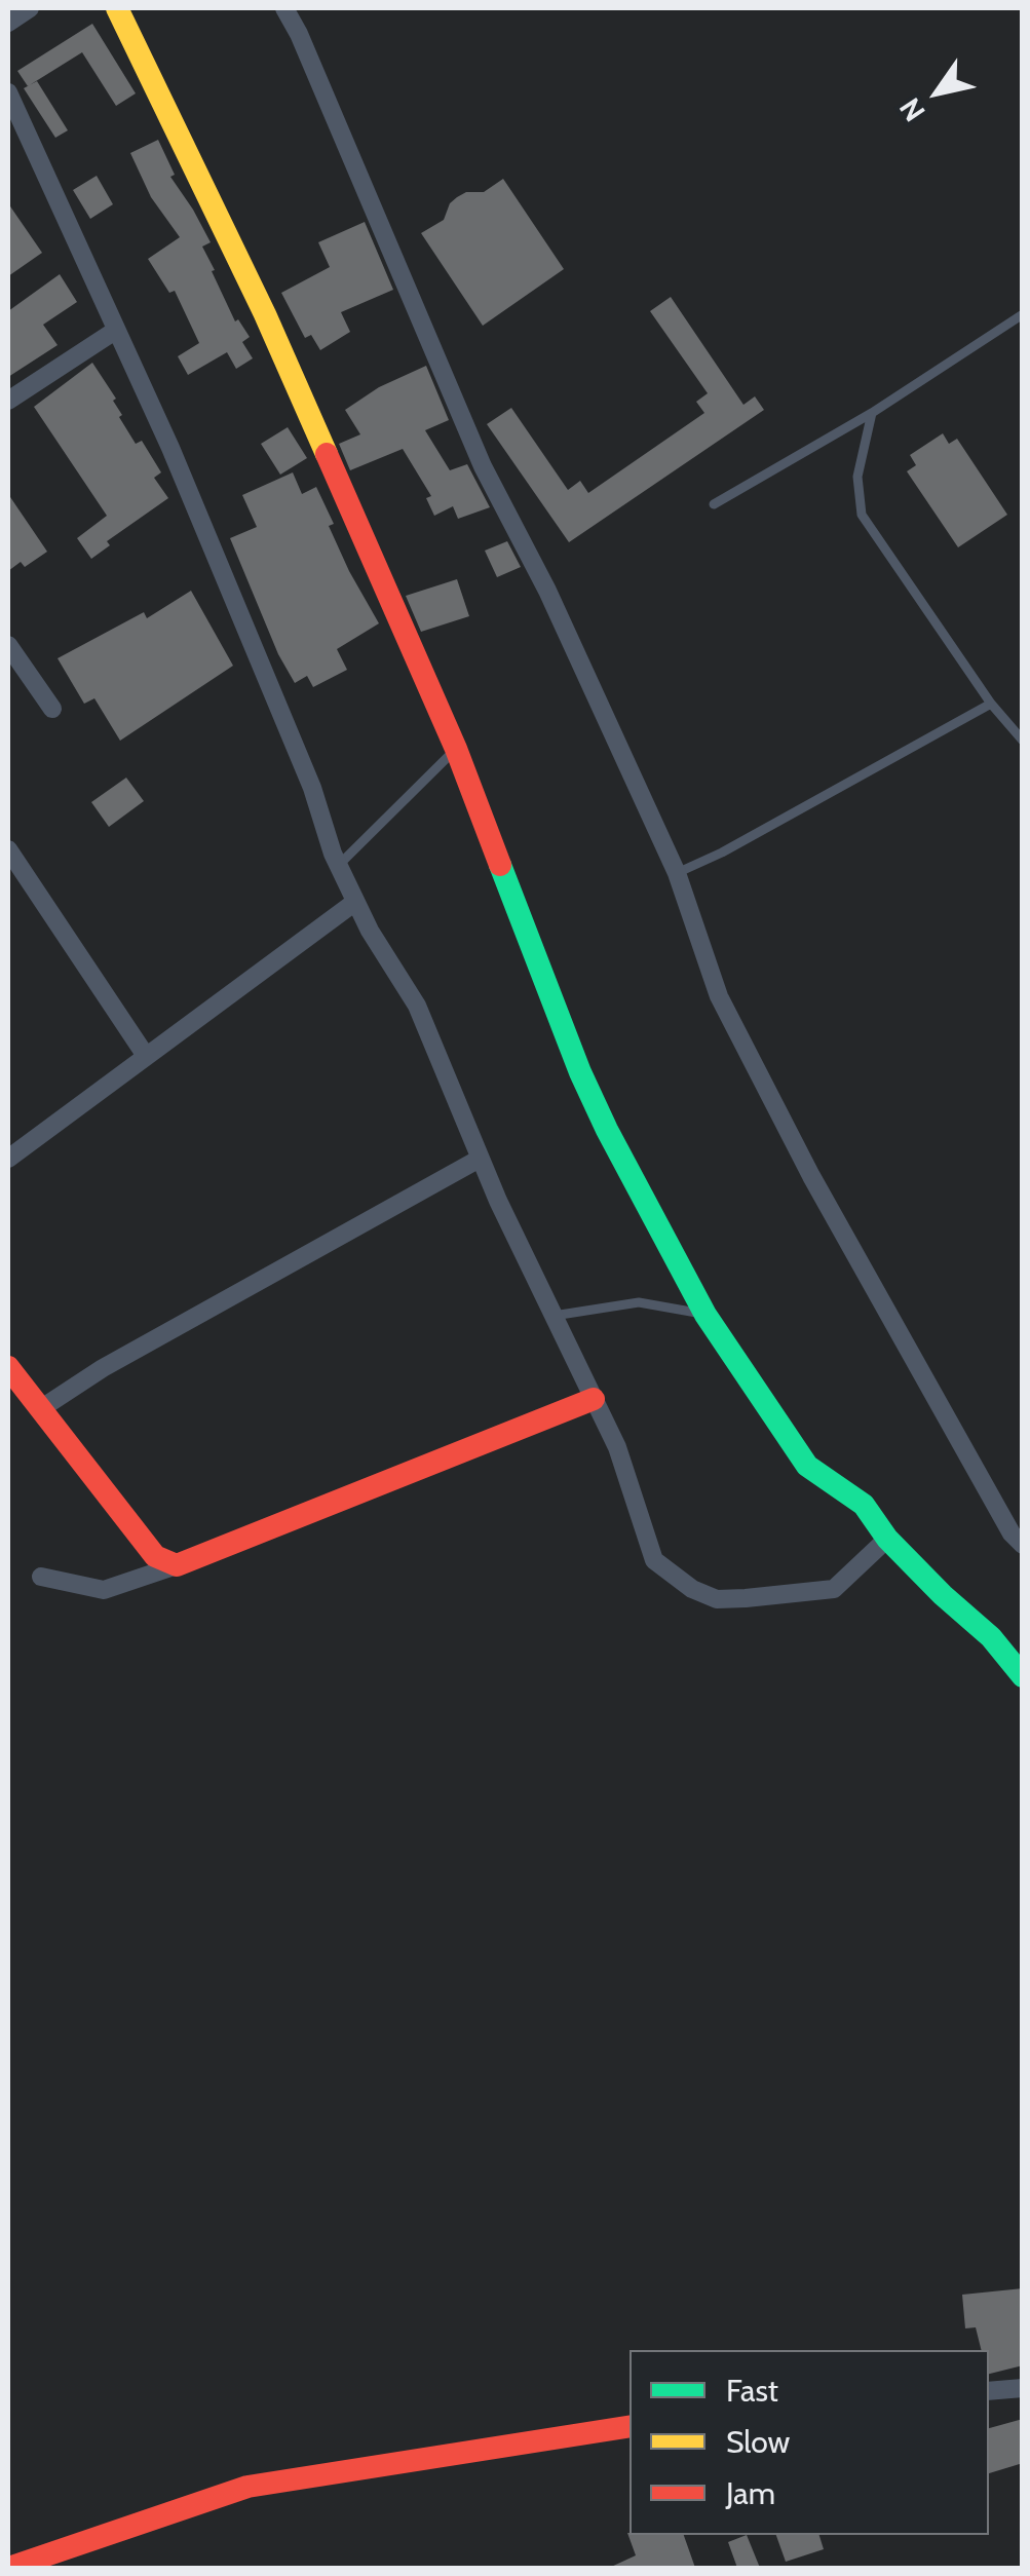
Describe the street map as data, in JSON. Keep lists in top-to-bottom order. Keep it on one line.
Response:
{"legend":["Fast","Slow","Jam"],"north":"bottom left"}
